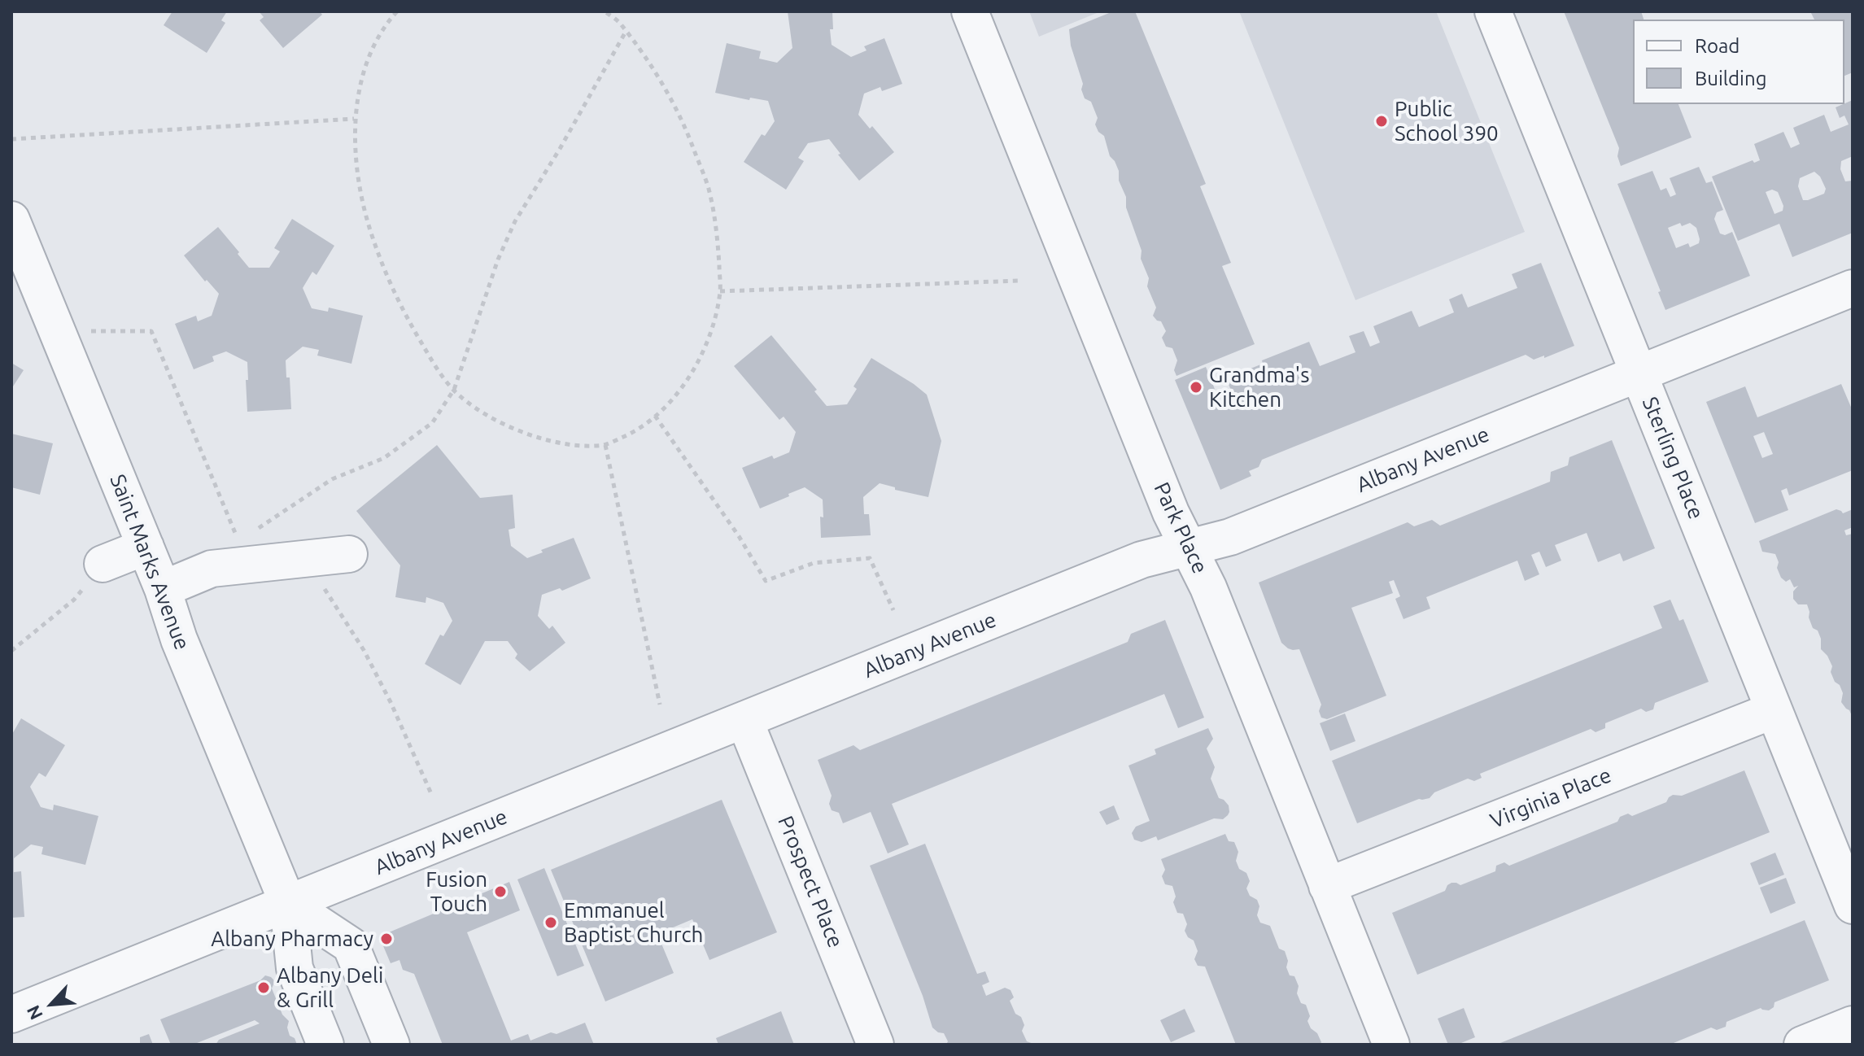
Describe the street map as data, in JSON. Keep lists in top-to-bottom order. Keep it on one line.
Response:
{"streets":{"street":["Sterling Place","Albany Avenue","Park Place","Saint Marks Avenue","Virginia Place","Prospect Place"]},"crossings":[["Sterling Place","Albany Avenue"],["Sterling Place","Virginia Place"],["Albany Avenue","Park Place"],["Albany Avenue","Saint Marks Avenue"],["Albany Avenue","Prospect Place"],["Park Place","Virginia Place"]],"places":["Public School 390","Grandma's Kitchen","Fusion Touch","Emmanuel Baptist Church","Albany Pharmacy","Albany Deli & Grill"],"legend":["Road","Building"],"north":"bottom left"}
